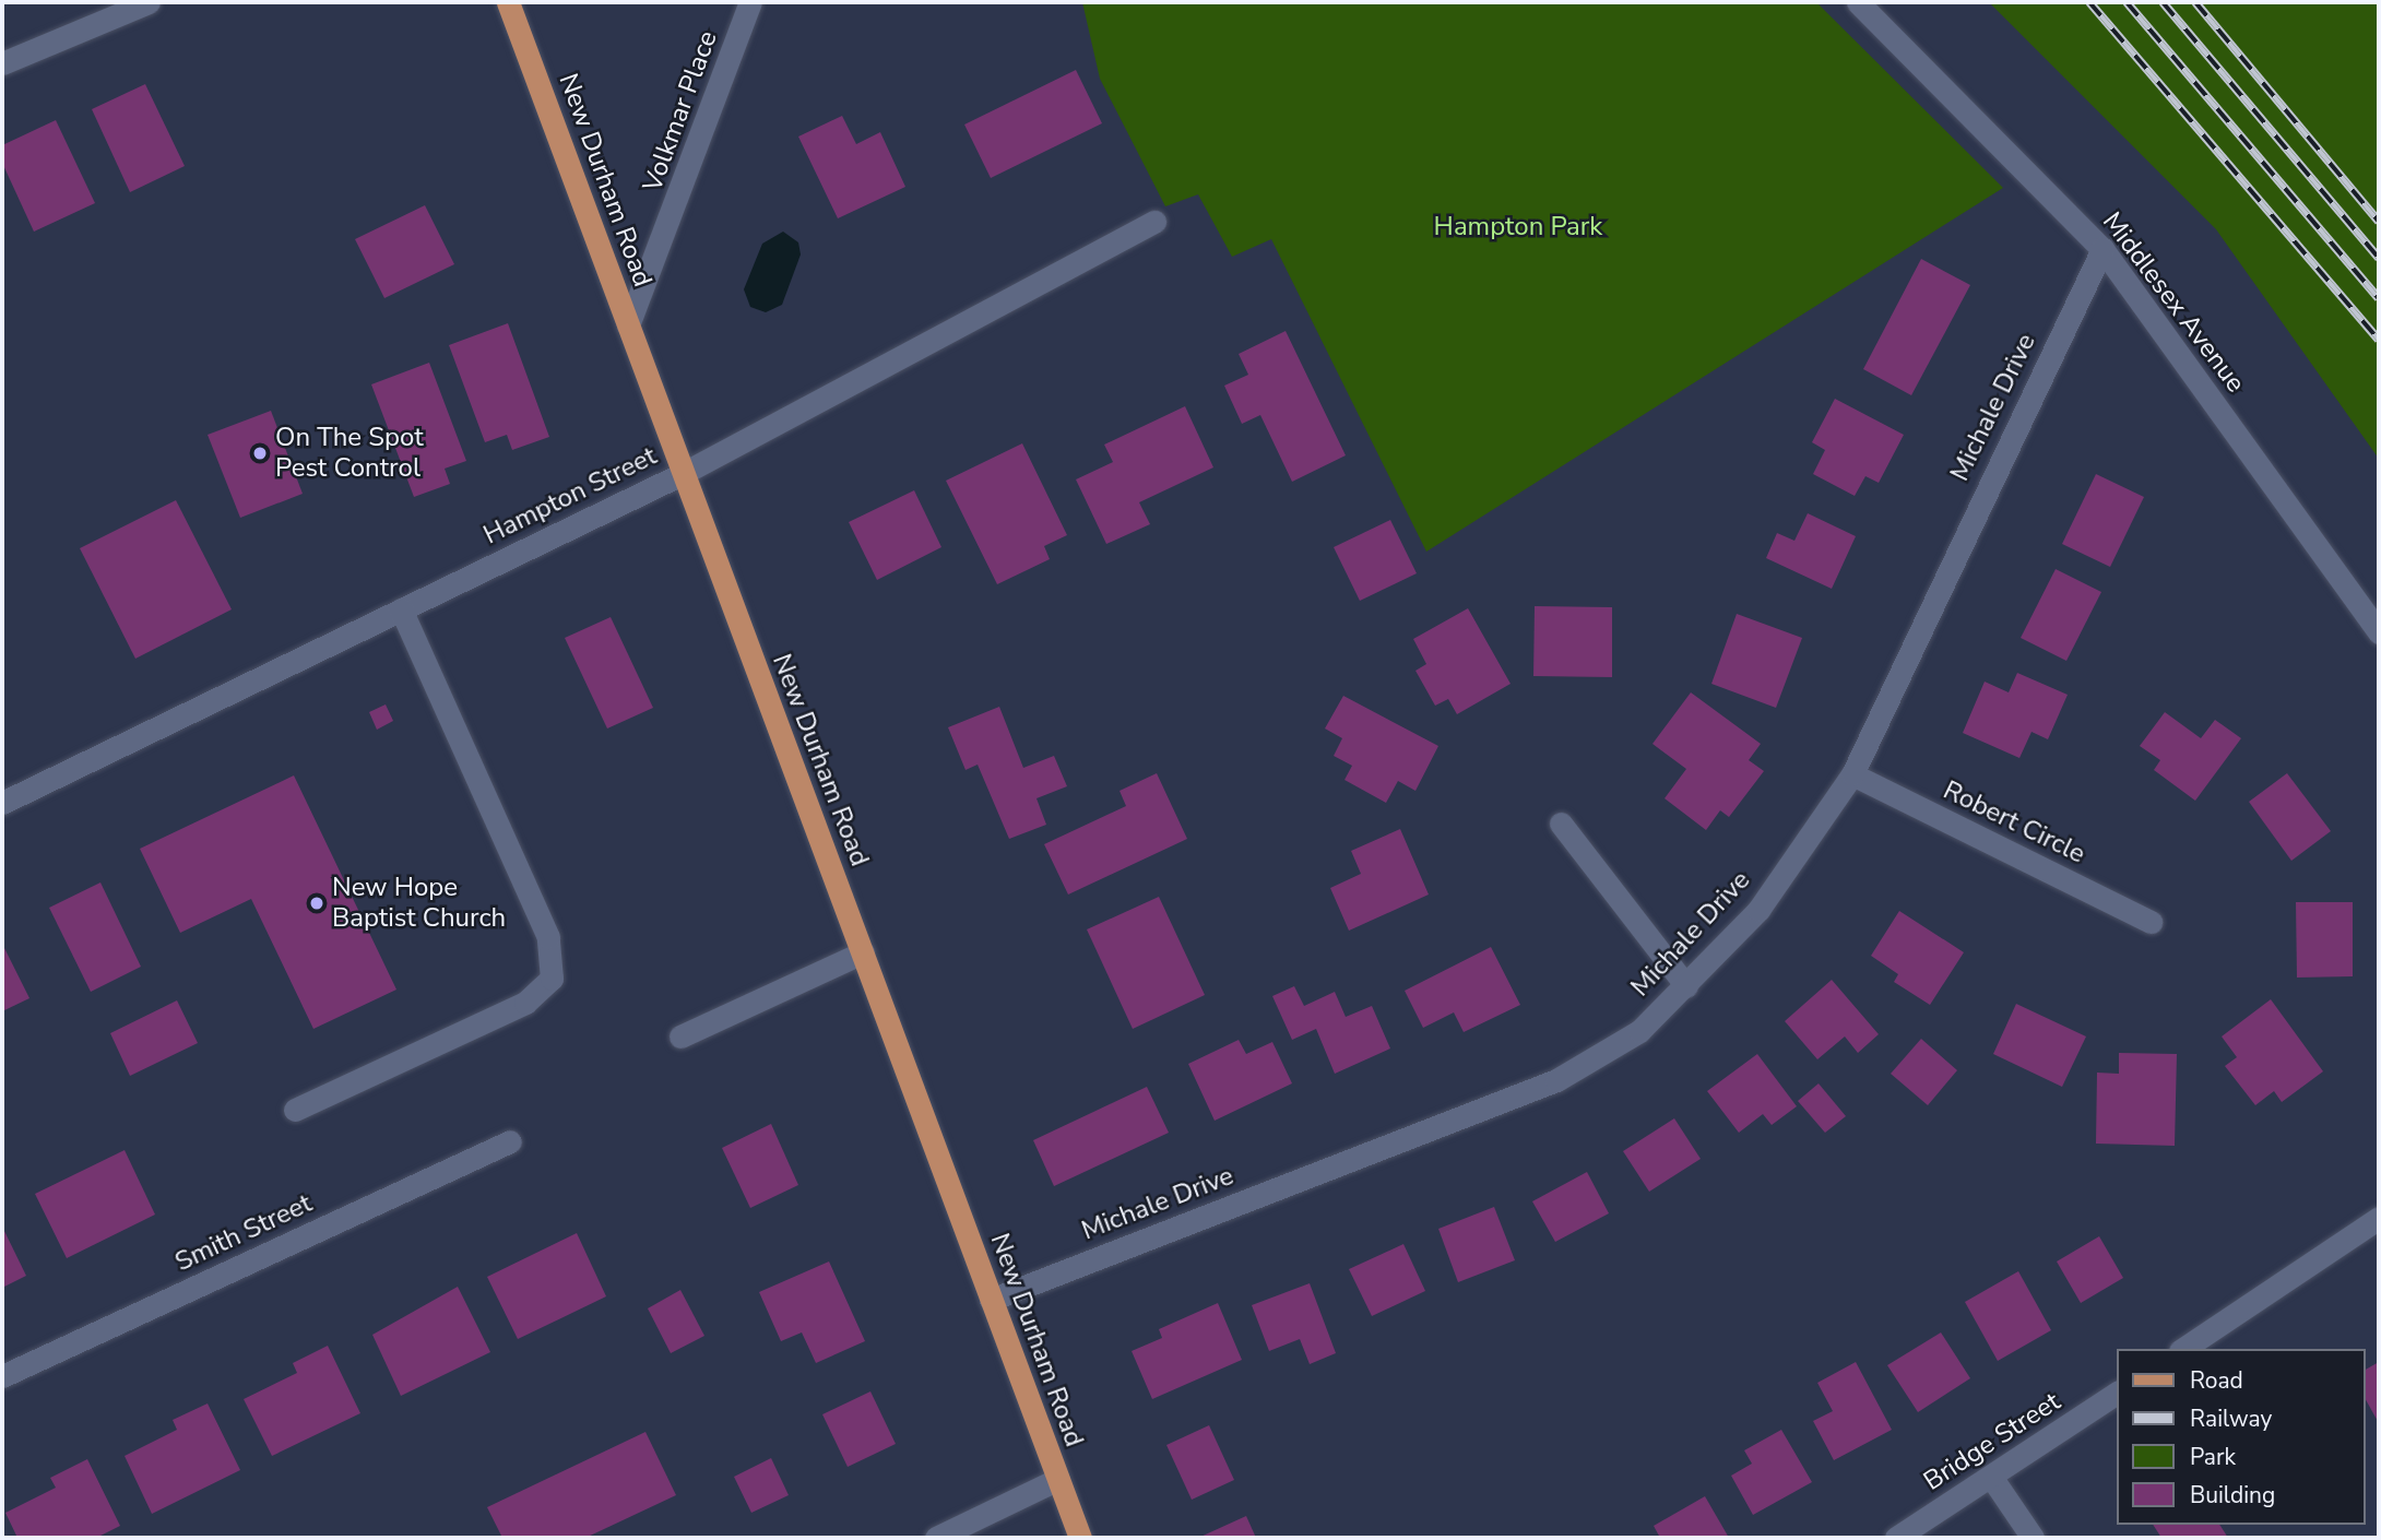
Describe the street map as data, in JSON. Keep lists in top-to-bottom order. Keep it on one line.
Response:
{"streets":{"main road":["New Durham Road"],"street":["Volkmar Place","Middlesex Avenue","Michale Drive","Hampton Street","Robert Circle","Smith Street","Bridge Street"]},"crossings":[["Volkmar Place","New Durham Road"],["New Durham Road","Michale Drive"],["New Durham Road","Hampton Street"],["Middlesex Avenue","Michale Drive"],["Michale Drive","Robert Circle"]],"parks":["Hampton Park"],"places":["On The Spot Pest Control","New Hope Baptist Church"],"legend":["Road","Railway","Park","Building"]}
